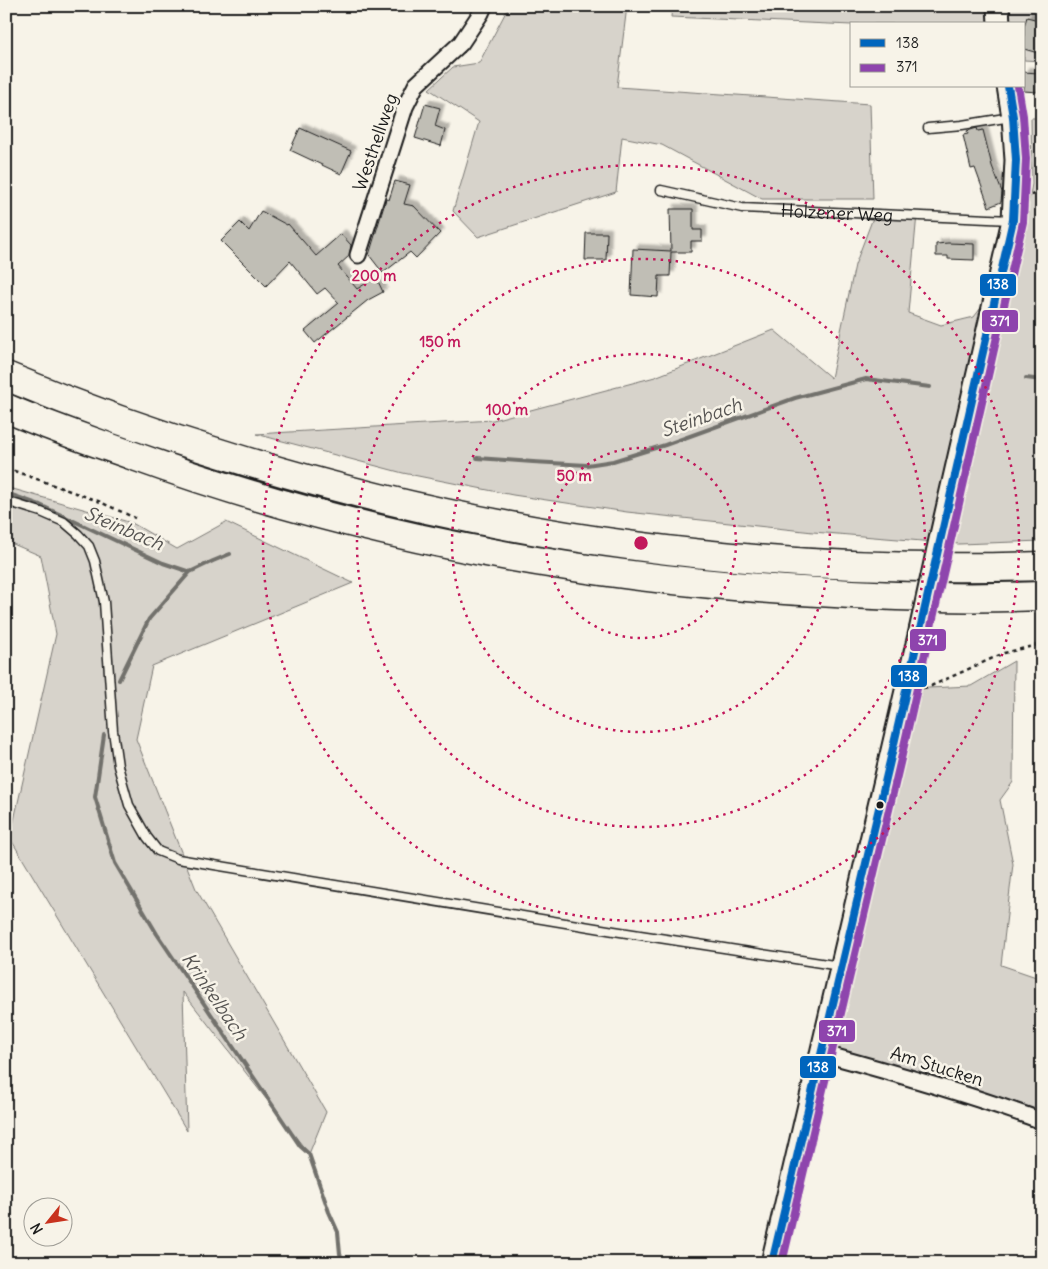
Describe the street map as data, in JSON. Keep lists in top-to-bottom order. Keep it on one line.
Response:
{"streets":{"street":["Westhellweg","Am Stucken"],"lane":["Holzener Weg"]},"water":["Steinbach","Krinkelbach"],"lines":["transit line 138","transit line 371"],"legend":["138","371"],"north":"bottom left","rings":["200 m","150 m","100 m","50 m"]}
